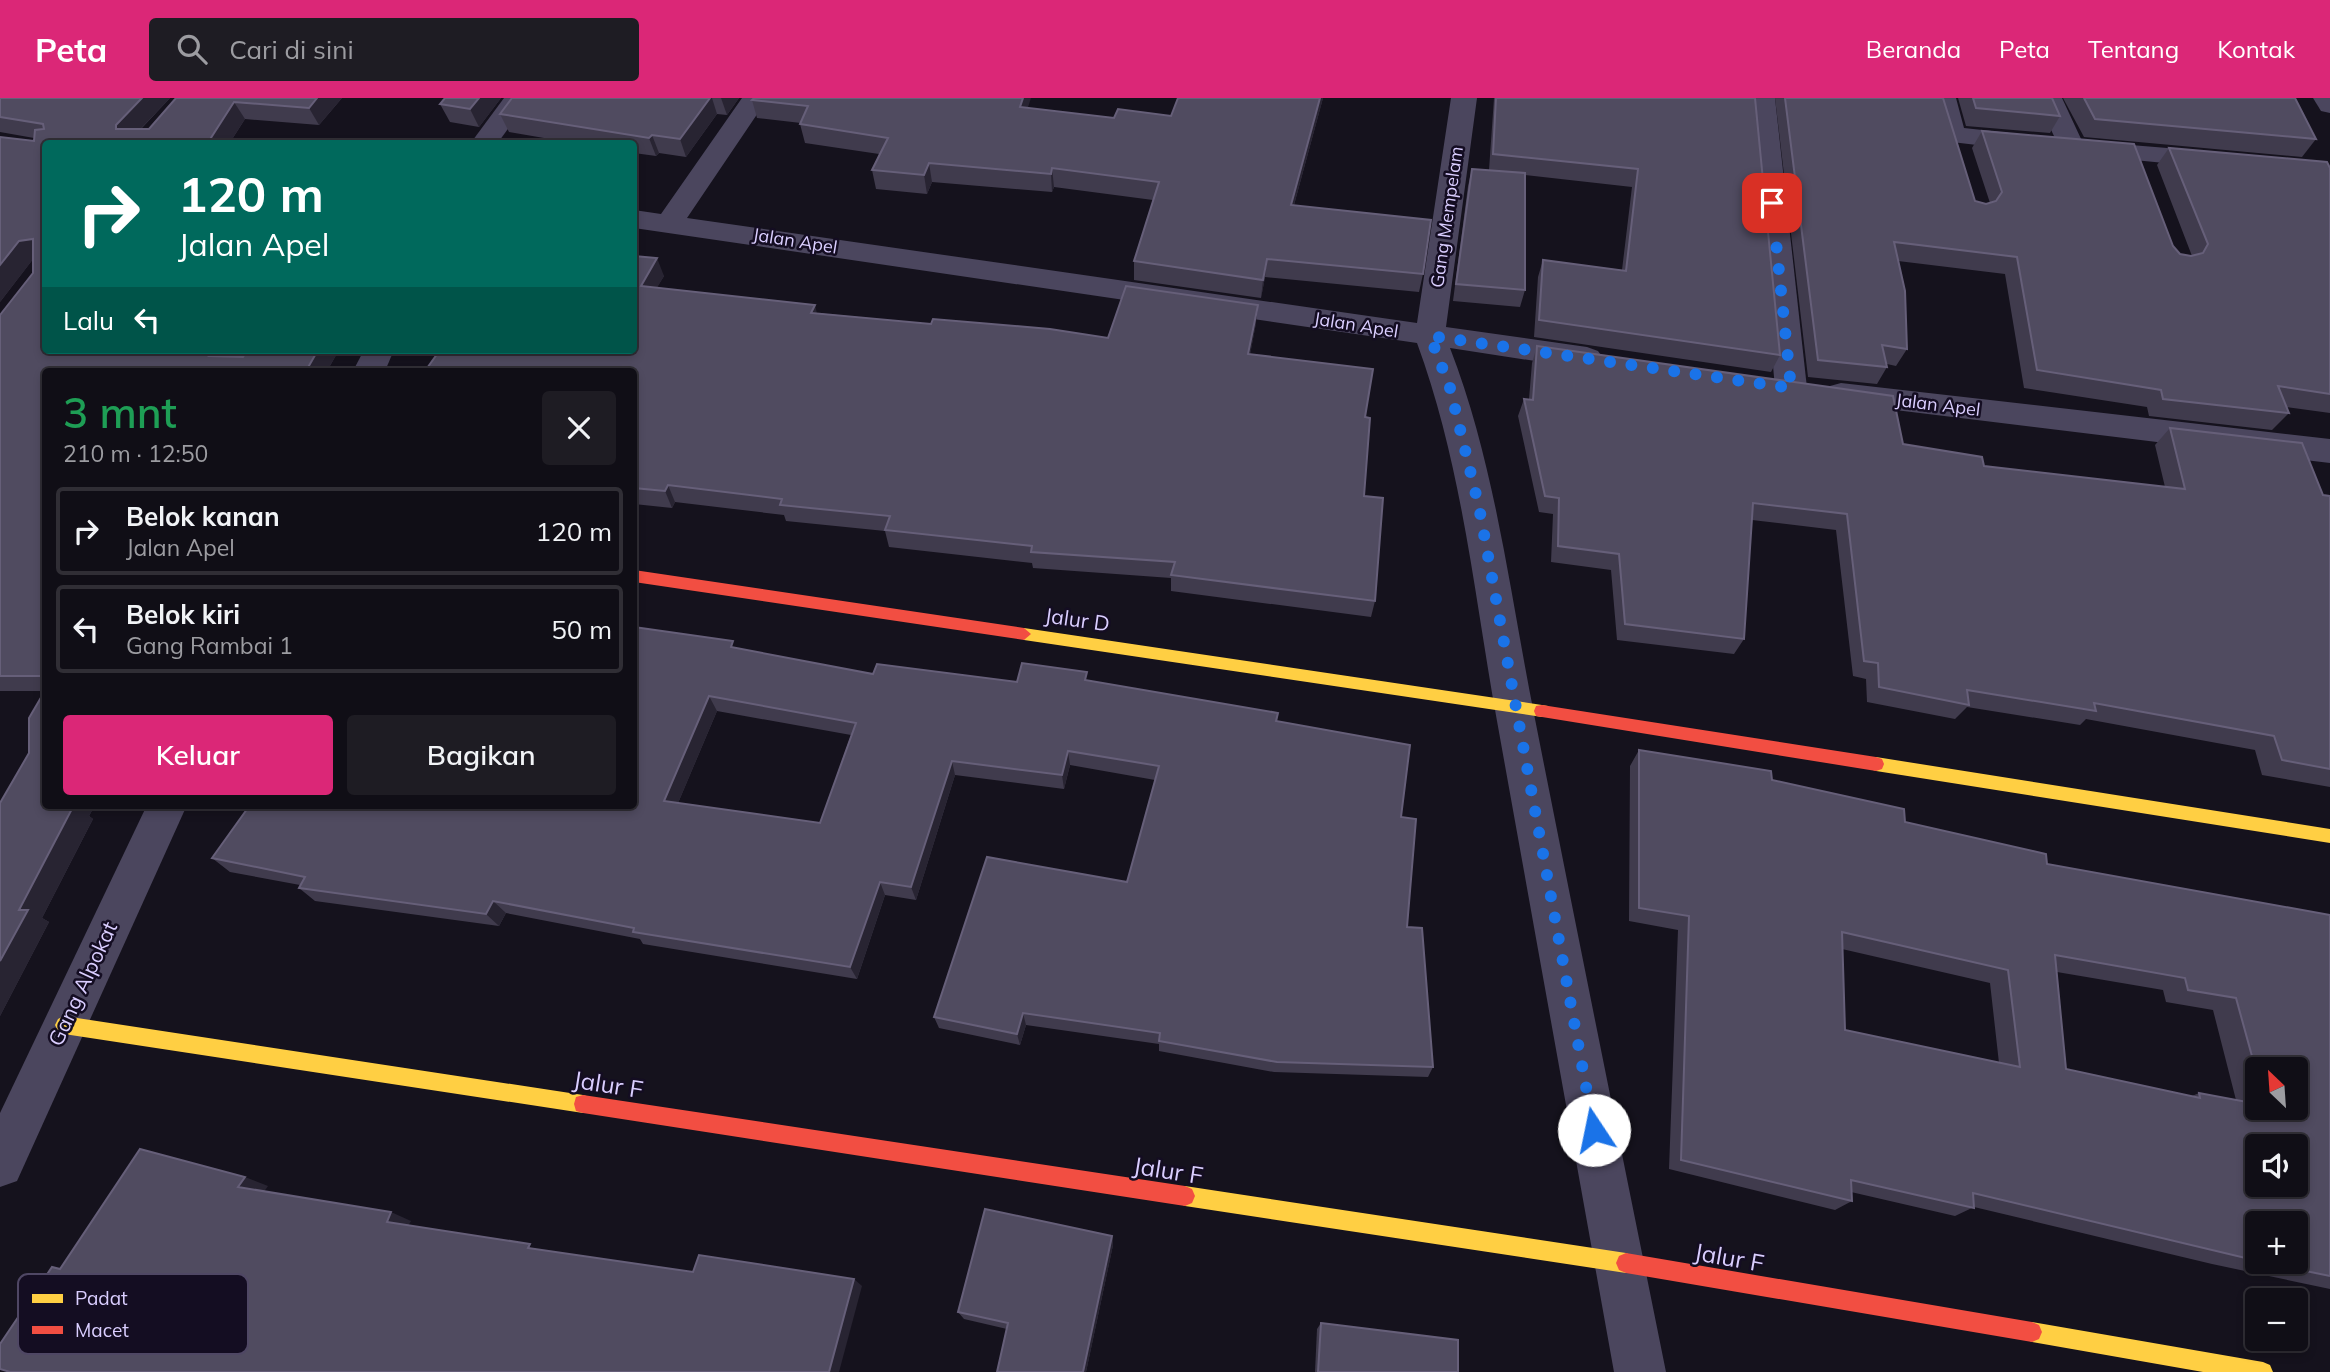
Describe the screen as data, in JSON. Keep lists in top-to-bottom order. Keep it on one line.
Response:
{"streets":{"street":["Gang Mempelam","Jalan Apel","Jalur D","Gang Alpokat","Jalur F"]},"crossings":[["Gang Mempelam","Jalan Apel"],["Gang Alpokat","Jalur F"]],"legend":["Padat","Macet"],"north":"top left","page":{"header":"Peta","search":"Cari di sini","nav":["Beranda","Peta","Tentang","Kontak"],"turn":["120 m","Jalan Apel"],"then":"Lalu","heading":["3 mnt","210 m · 12:50"],"list":[{"name":"Belok kanan","note":"Jalan Apel","value":"120 m"},{"name":"Belok kiri","note":"Gang Rambai 1","value":"50 m"}],"buttons":["Keluar","Bagikan"],"map_buttons":["+","−"]}}
